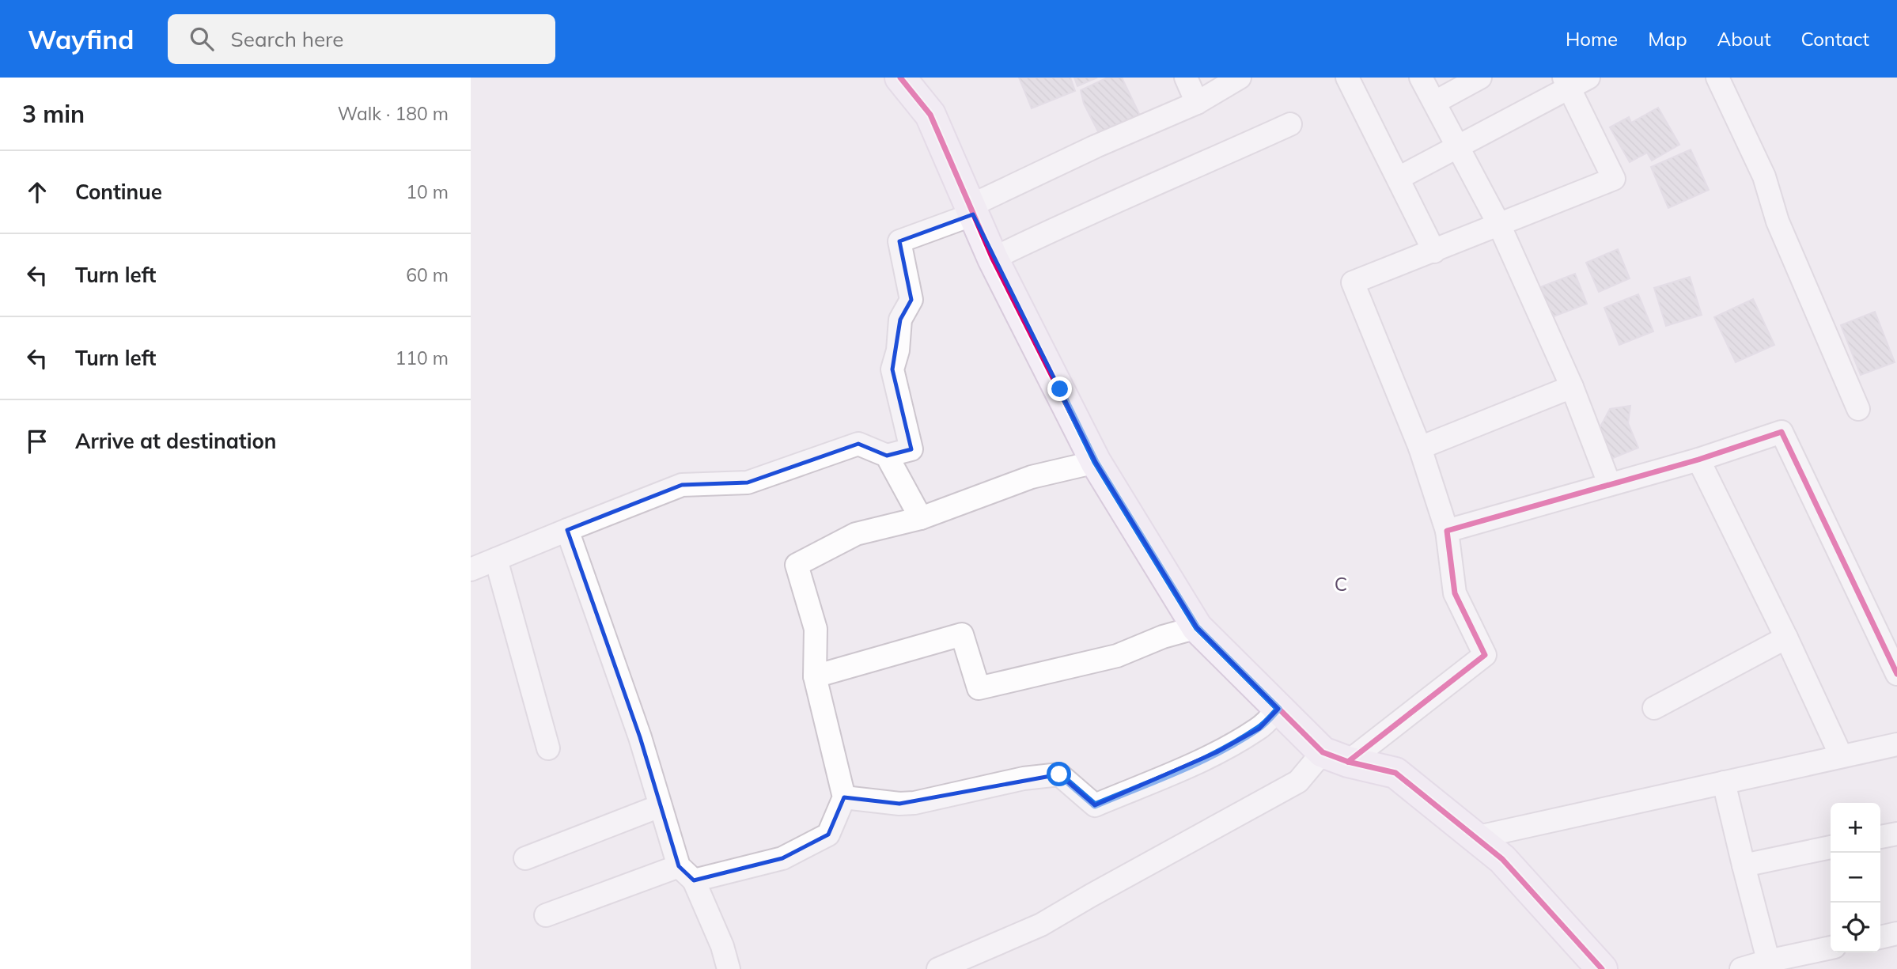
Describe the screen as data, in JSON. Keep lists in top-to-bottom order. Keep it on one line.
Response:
{"districts":["C"],"page":{"header":"Wayfind","search":"Search here","nav":["Home","Map","About","Contact"],"heading":["3 min","Walk · 180 m"],"list":[["Continue","10 m"],["Turn left","60 m"],["Turn left","110 m"],"Arrive at destination"],"map_buttons":["+","−"]}}
